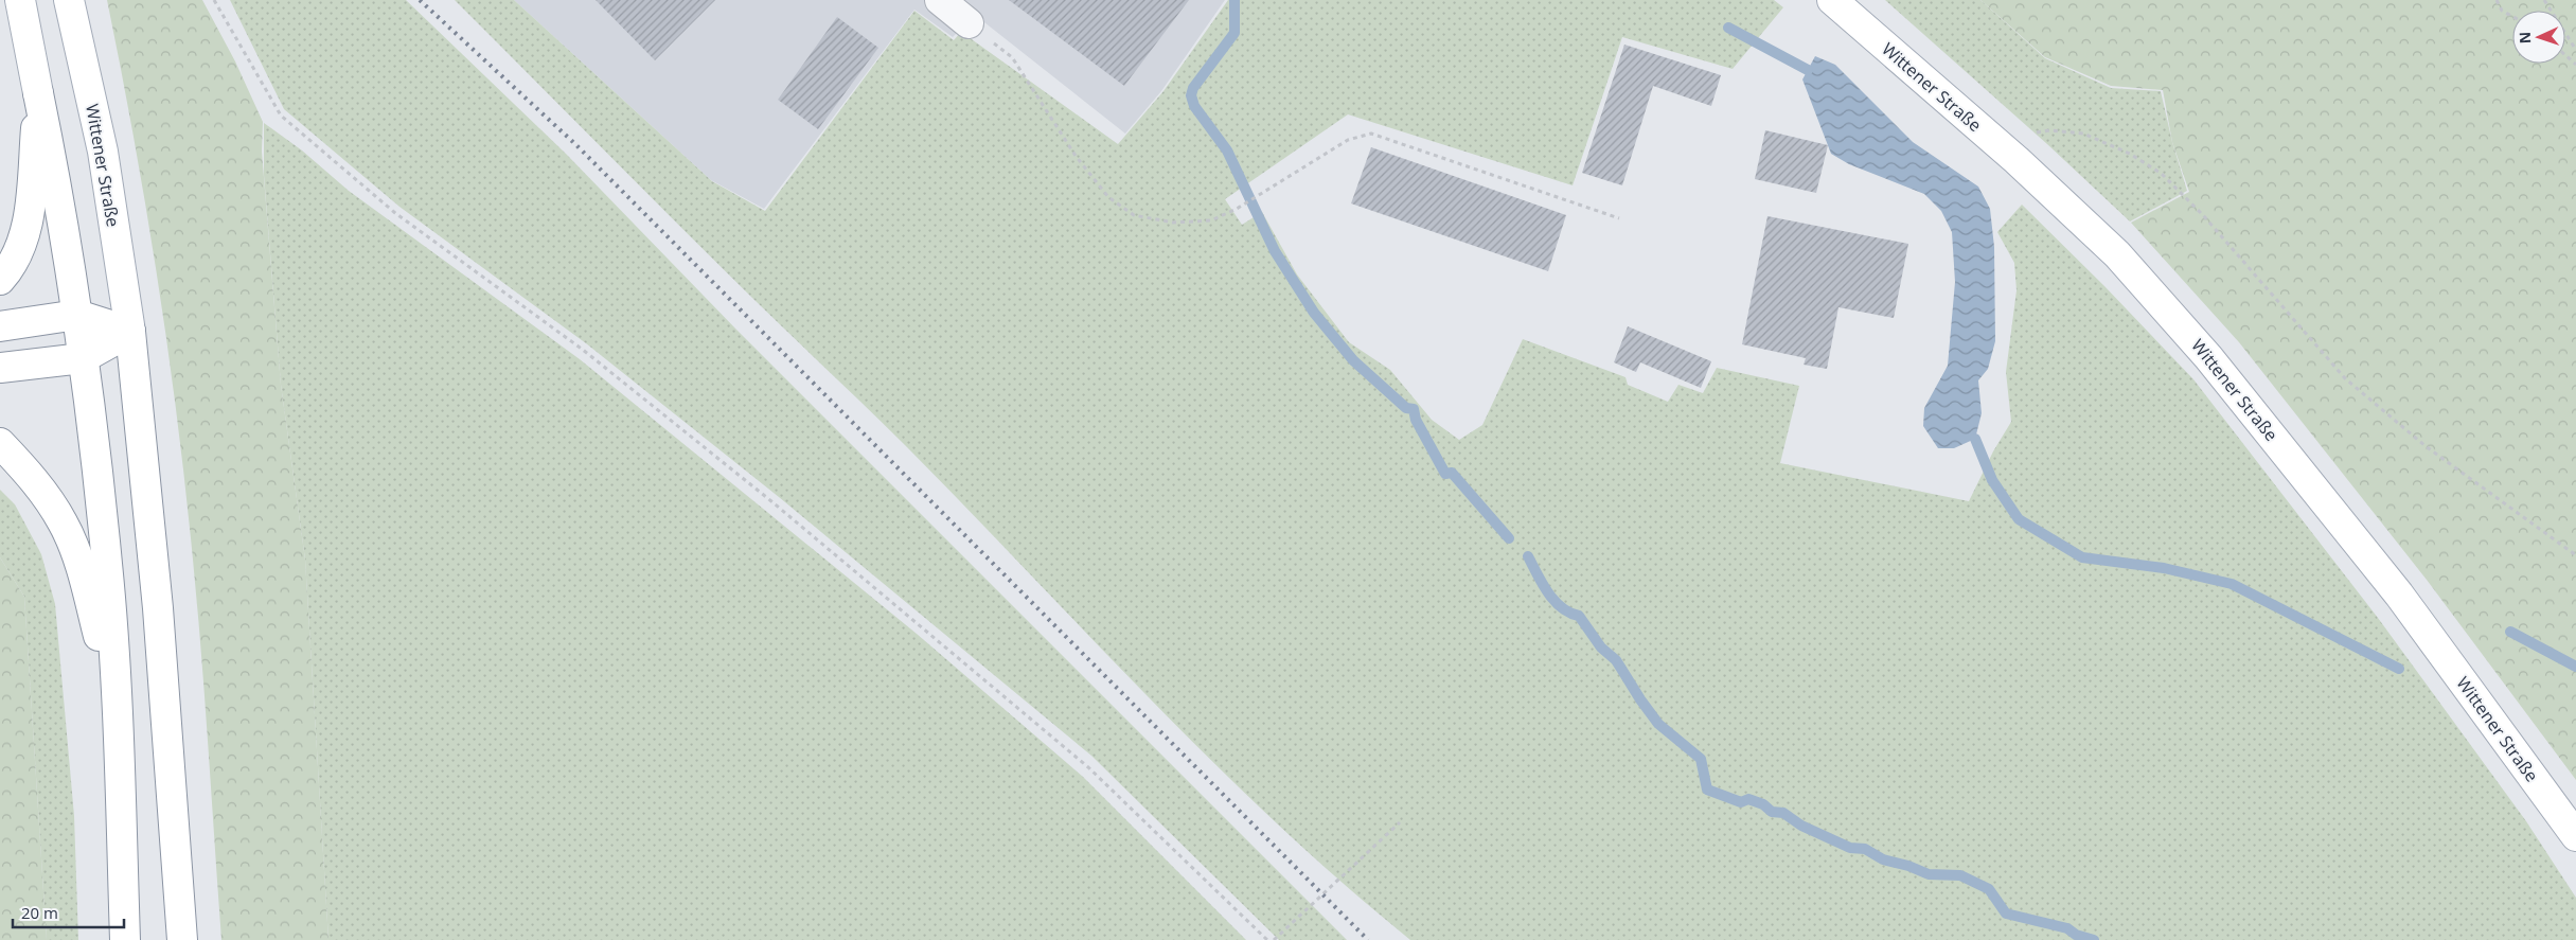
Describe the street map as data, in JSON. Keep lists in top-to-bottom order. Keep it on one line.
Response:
{"streets":{"main road":["Wittener Straße"]},"scale_bar":"20 m","north":"left"}
